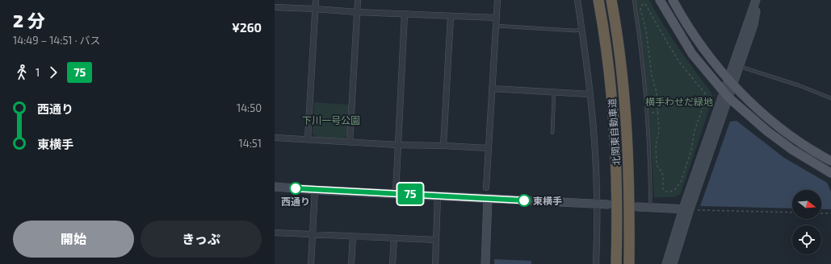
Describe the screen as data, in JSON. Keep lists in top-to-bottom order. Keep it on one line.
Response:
{"streets":{"highway":["北関東自動車道"]},"parks":["横手わせだ緑地","下川一号公園"],"places":["西通り","東横手"],"lines":["bus line 75"],"north":"right","page":{"heading":["2 分","14:49 – 14:51 · バス","¥260"],"on_map":"75","legs":["1","75"],"list":[{"name":"西通り","value":"14:50"},{"name":"東横手","value":"14:51"}],"buttons":["開始","きっぷ"]}}
